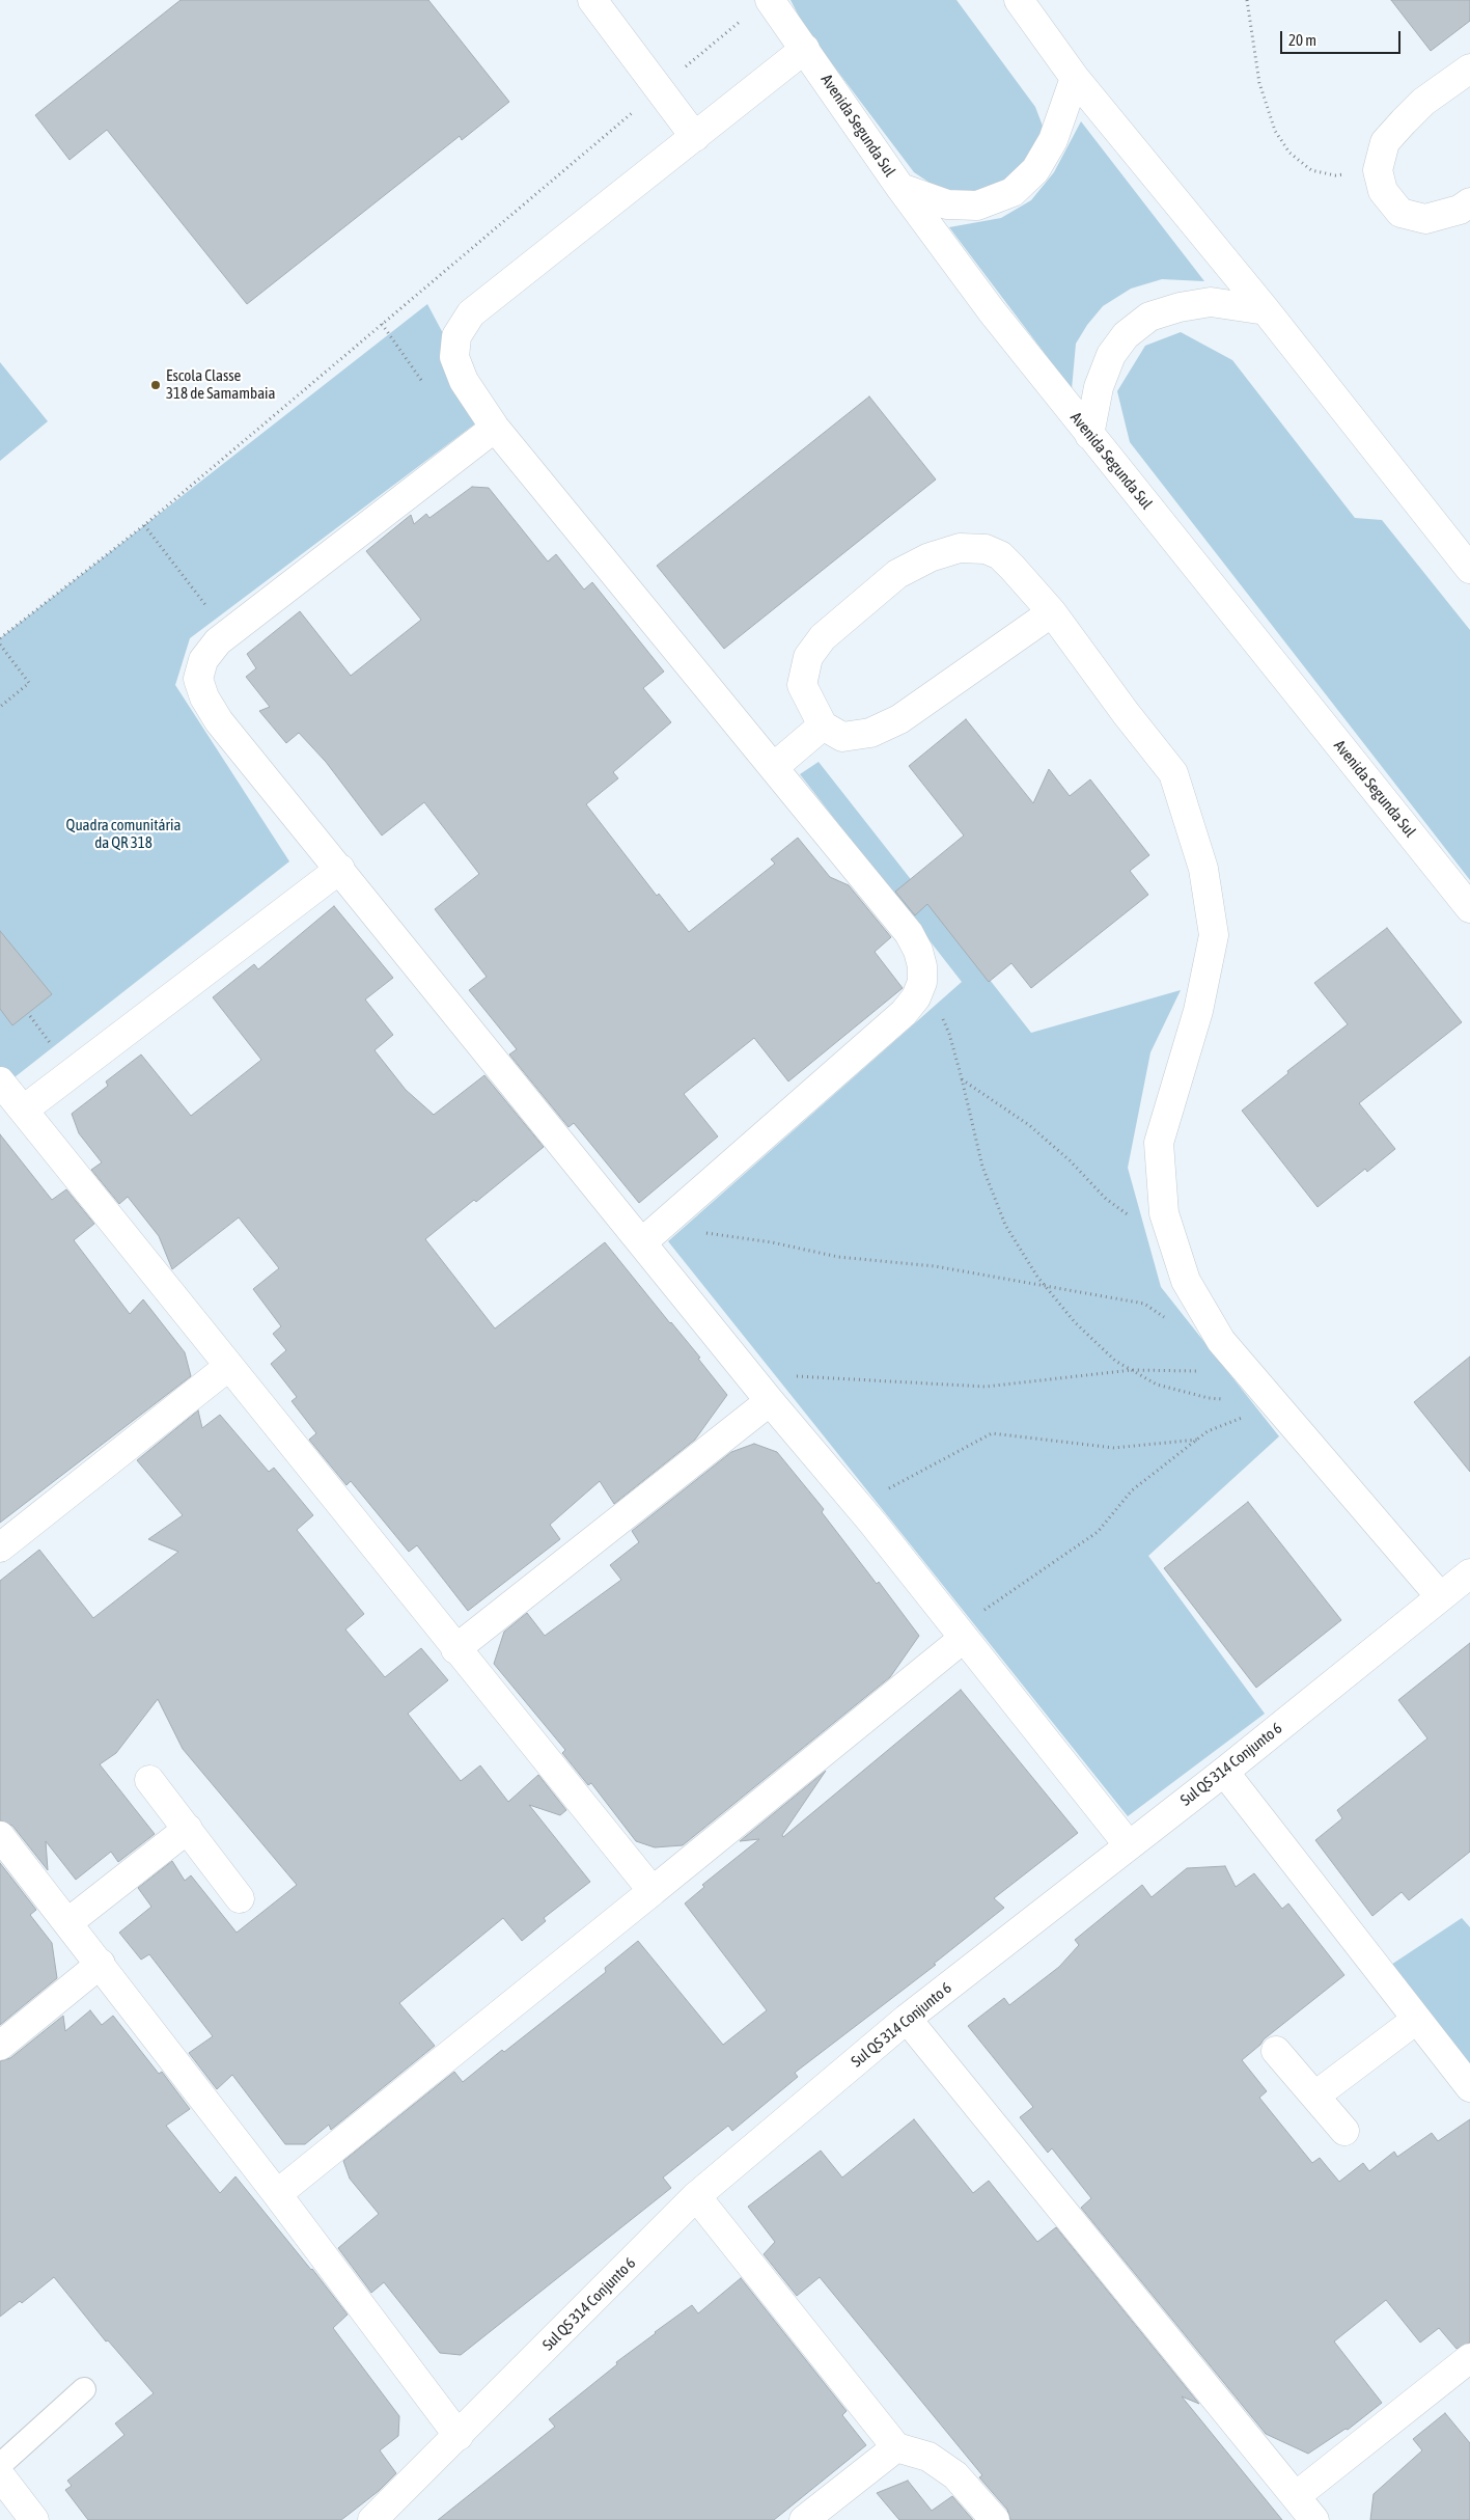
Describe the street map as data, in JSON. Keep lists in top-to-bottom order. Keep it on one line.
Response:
{"streets":{"street":["Avenida Segunda Sul","Sul QS 314 Conjunto 6"]},"parks":["Quadra comunitária da QR 318"],"places":["Escola Classe 318 de Samambaia"],"scale_bar":"20 m"}
